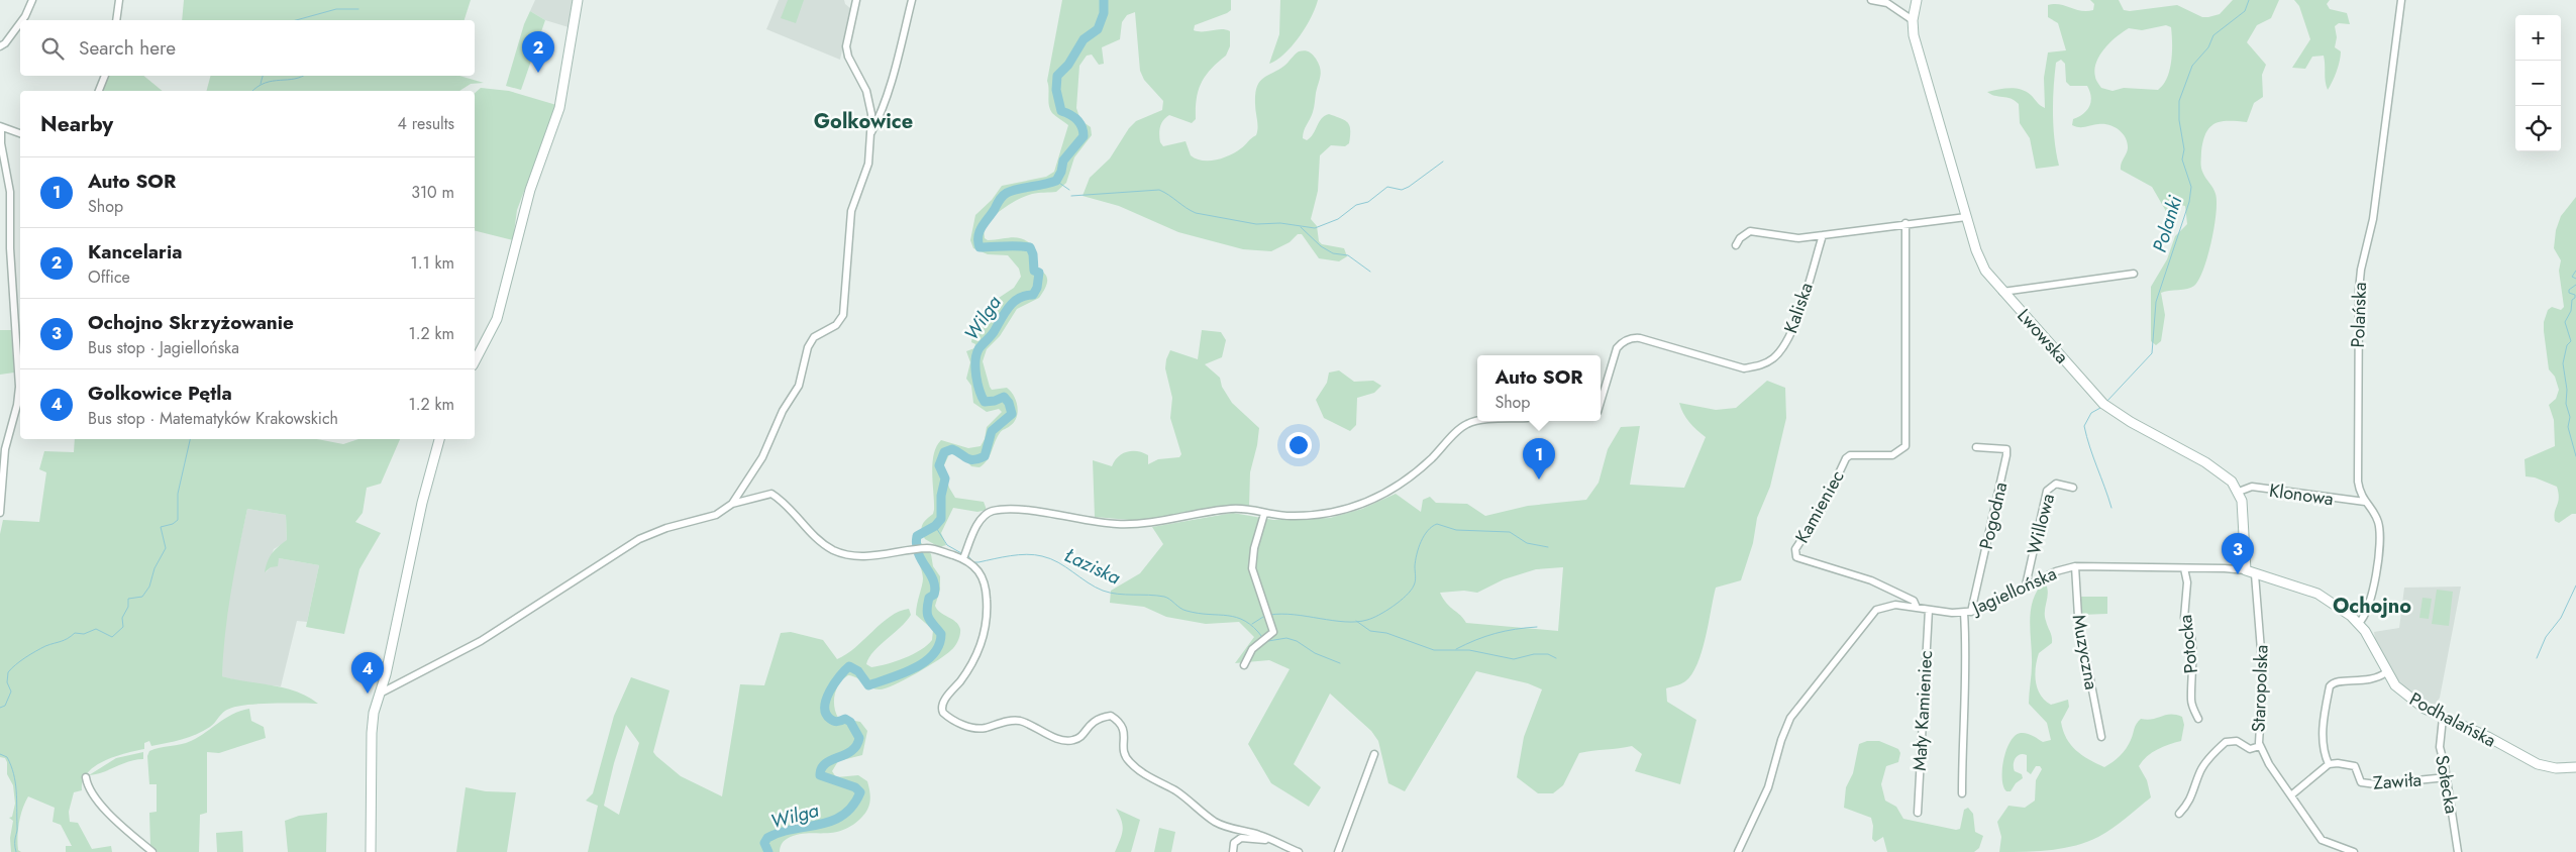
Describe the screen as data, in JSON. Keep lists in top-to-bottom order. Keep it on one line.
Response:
{"streets":{"street":["Kaliska","Polańska","Lwowska","Klonowa","Kamieniec","Pogodna","Willowa","Jagiellońska","Potocka","Muzyczna","Staropolska","Mały Kamieniec","Podhalańska","Zawiła","Sołecka"]},"crossings":[["Polańska","Klonowa"],["Polańska","Podhalańska"],["Lwowska","Klonowa"],["Kamieniec","Jagiellońska"],["Pogodna","Jagiellońska"],["Willowa","Jagiellońska"],["Jagiellońska","Potocka"],["Jagiellońska","Muzyczna"],["Jagiellońska","Staropolska"],["Jagiellońska","Mały Kamieniec"],["Jagiellońska","Podhalańska"],["Staropolska","Podhalańska"],["Podhalańska","Sołecka"],["Zawiła","Sołecka"]],"districts":["Golkowice","Ochojno"],"water":["Polanki","Wilga","Łaziska"],"page":{"map_buttons":["+","−"],"search":"Search here","pins":["2","1","3","4"],"heading":["Nearby","4 results"],"list":[{"mark":"1","name":"Auto SOR","note":"Shop","value":"310 m"},{"mark":"2","name":"Kancelaria","note":"Office","value":"1.1 km"},{"mark":"3","name":"Ochojno Skrzyżowanie","note":"Bus stop · Jagiellońska","value":"1.2 km"},{"mark":"4","name":"Golkowice Pętla","note":"Bus stop · Matematyków Krakowskich","value":"1.2 km"}],"popup":["Auto SOR","Shop"]}}
